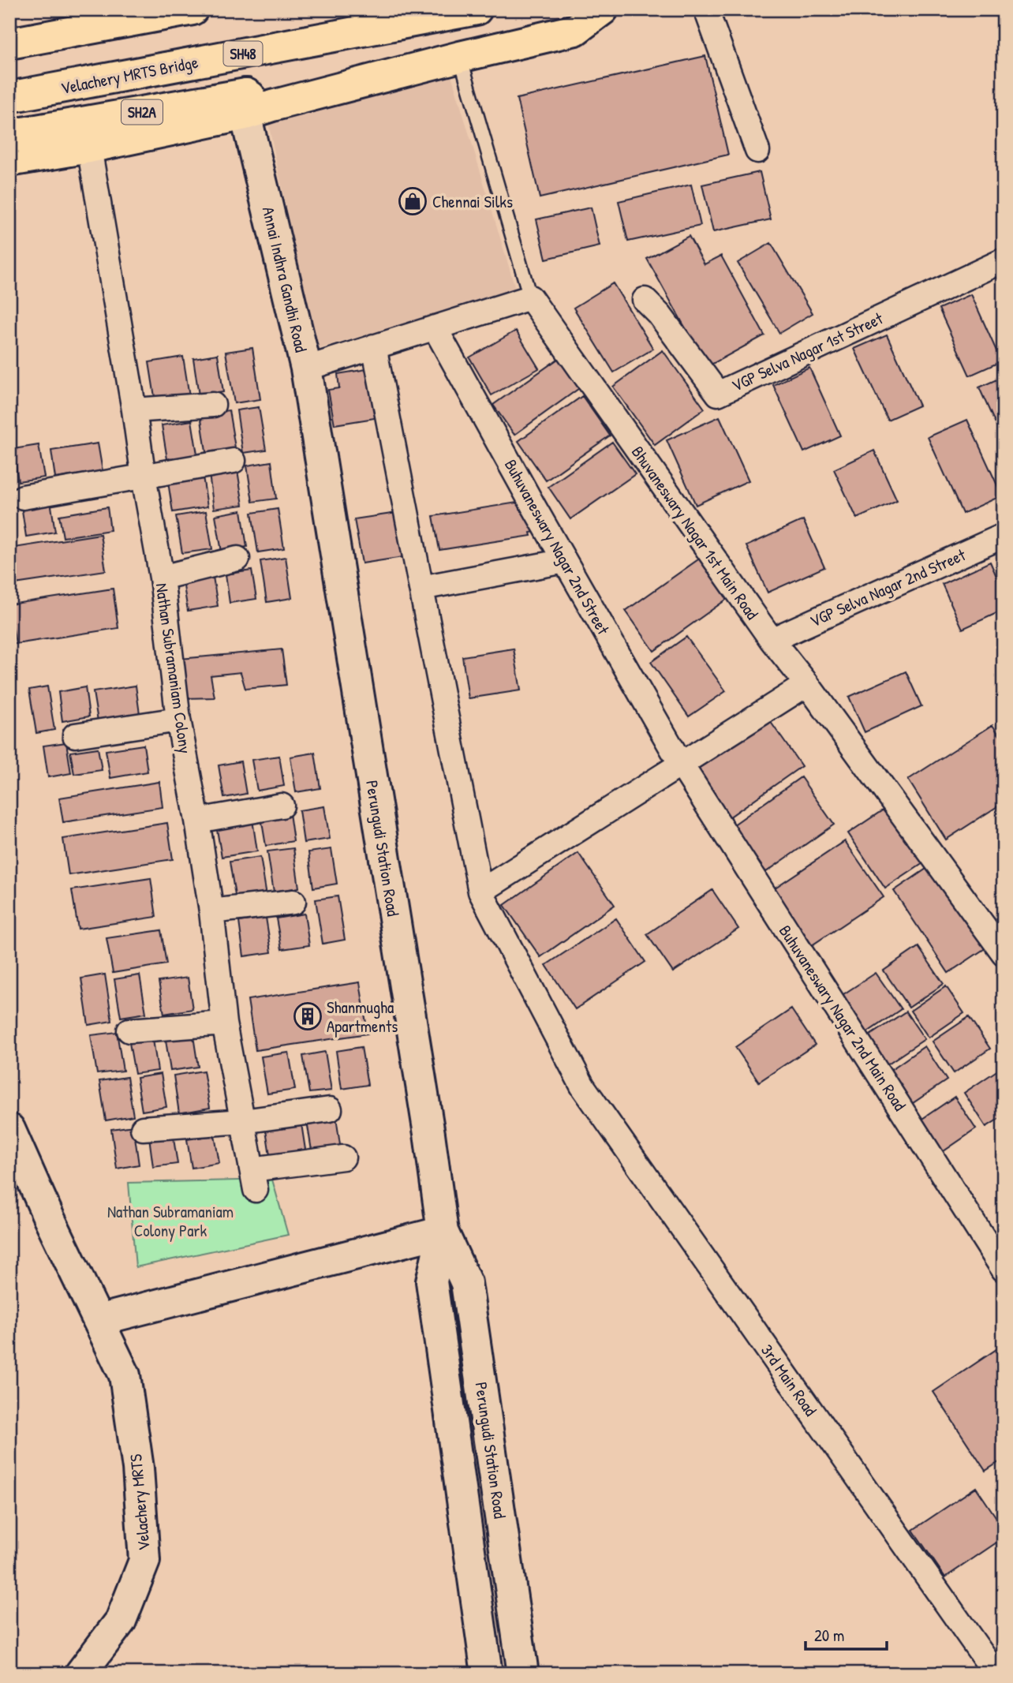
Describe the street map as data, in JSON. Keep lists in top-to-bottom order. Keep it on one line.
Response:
{"streets":{"main road":["SH48","Velachery MRTS Bridge","SH2A"],"street":["Annai Indhra Gandhi Road","VGP Selva Nagar 1st Street","Bhuvaneswary Nagar 1st Main Road","Buhuvaneswary Nagar 2nd Street","VGP Selva Nagar 2nd Street","Nathan Subramaniam Colony","Perungudi Station Road","Buhuvaneswary Nagar 2nd Main Road","3rd Main Road","Velachery MRTS"]},"crossings":[["SH2A","Annai Indhra Gandhi Road"],["Annai Indhra Gandhi Road","Perungudi Station Road"],["Bhuvaneswary Nagar 1st Main Road","VGP Selva Nagar 2nd Street"],["Buhuvaneswary Nagar 2nd Street","Buhuvaneswary Nagar 2nd Main Road"]],"parks":["Nathan Subramaniam Colony Park"],"places":{"shop":["Chennai Silks"],"building":["Shanmugha Apartments"]},"scale_bar":"20 m"}
